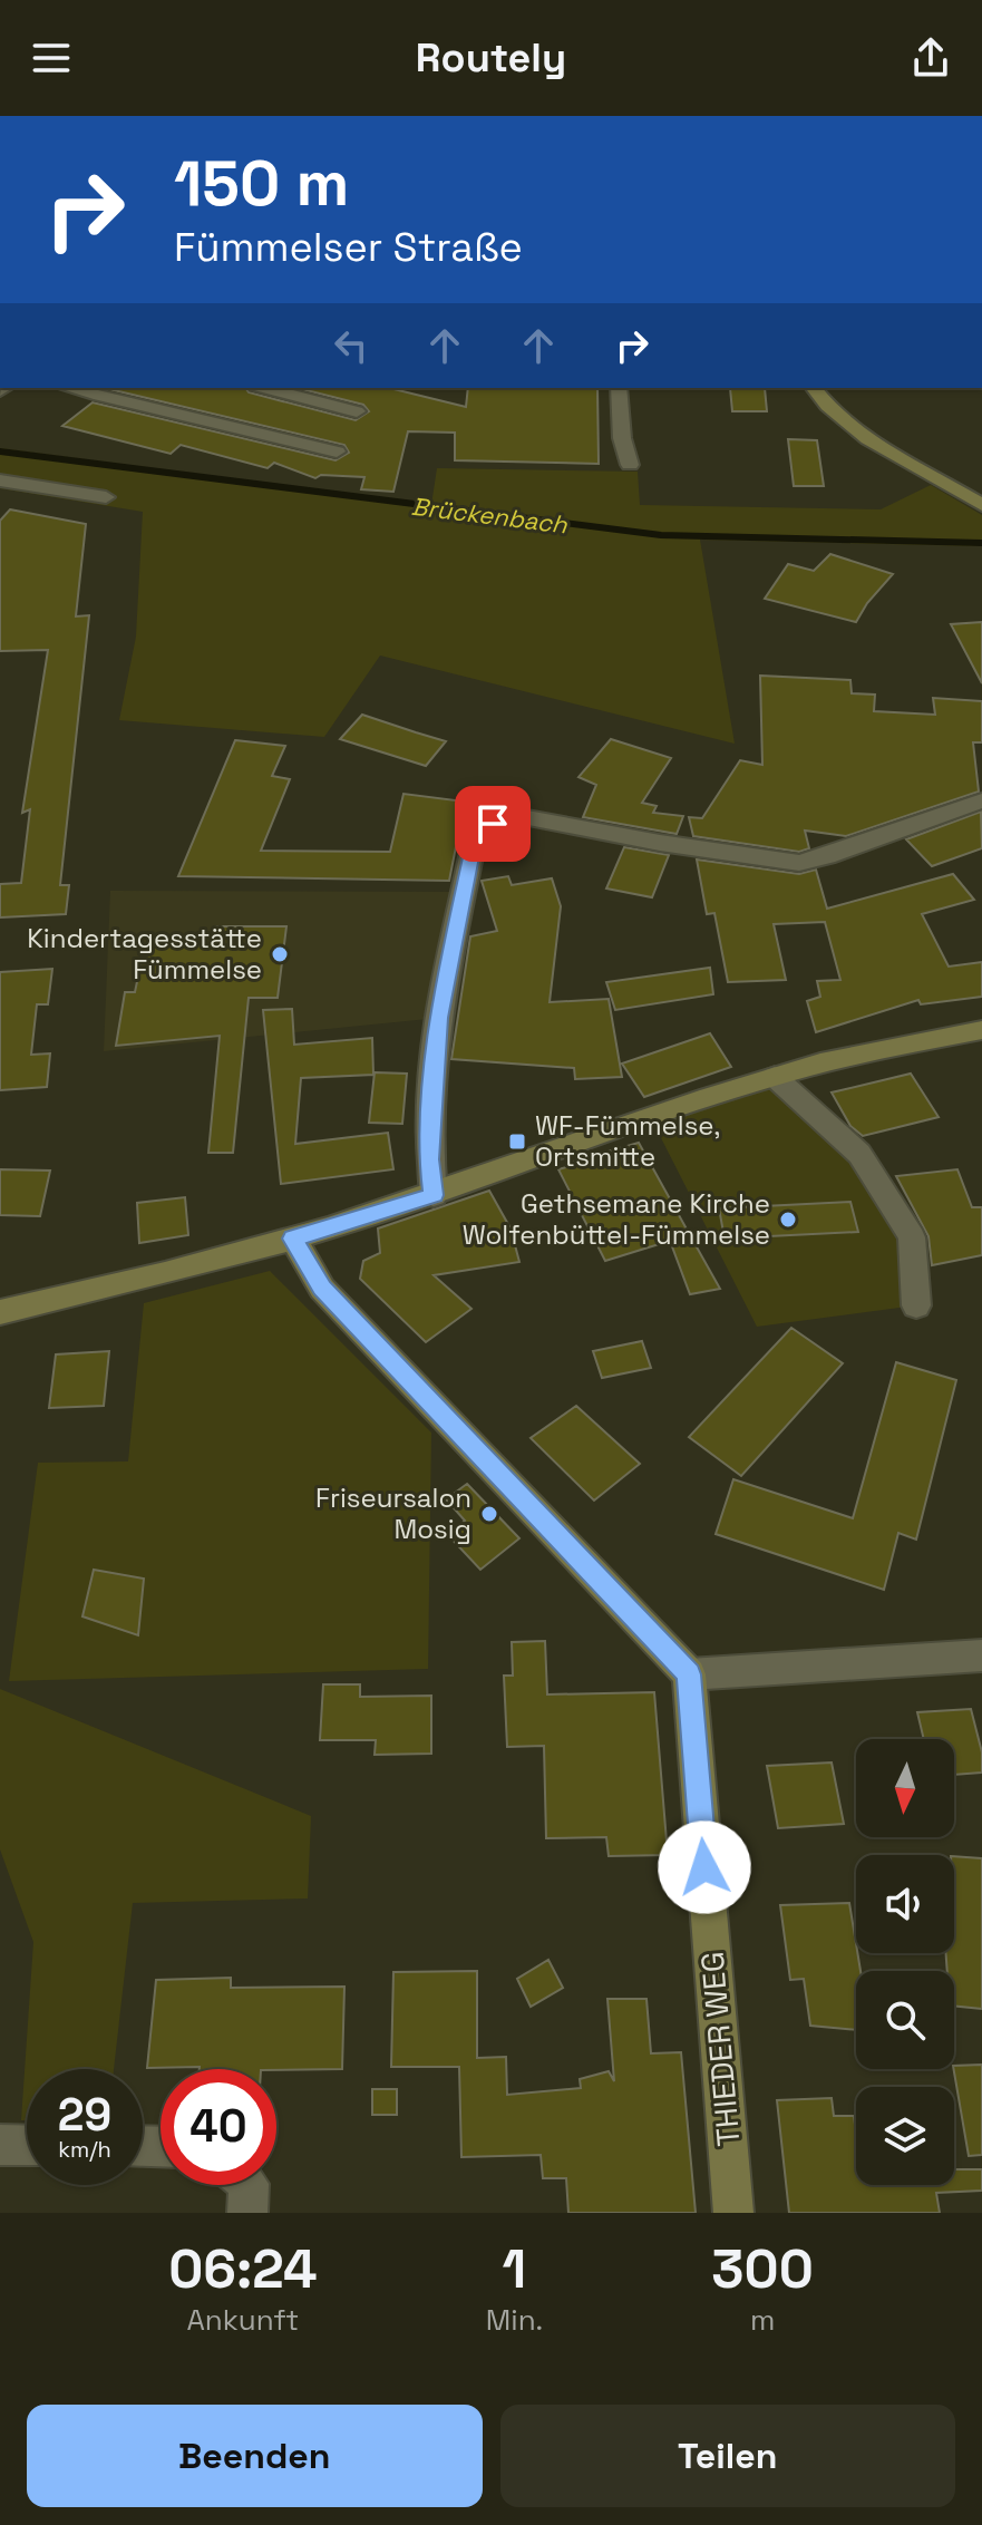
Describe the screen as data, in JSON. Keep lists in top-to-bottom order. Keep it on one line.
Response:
{"streets":{"street":["THIEDER WEG"]},"water":["Brückenbach"],"places":{"other":["Kindertagesstätte Fümmelse","Gethsemane Kirche Wolfenbüttel-Fümmelse","Friseursalon Mosig"],"transit":["WF-Fümmelse, Ortsmitte"]},"north":"bottom","page":{"header":"Routely","turn":["150 m","Fümmelser Straße"],"speed":"29 km/h","limit":"40","eta":["06:24","Ankunft","1","Min.","300","m"],"buttons":["Beenden","Teilen"]}}
